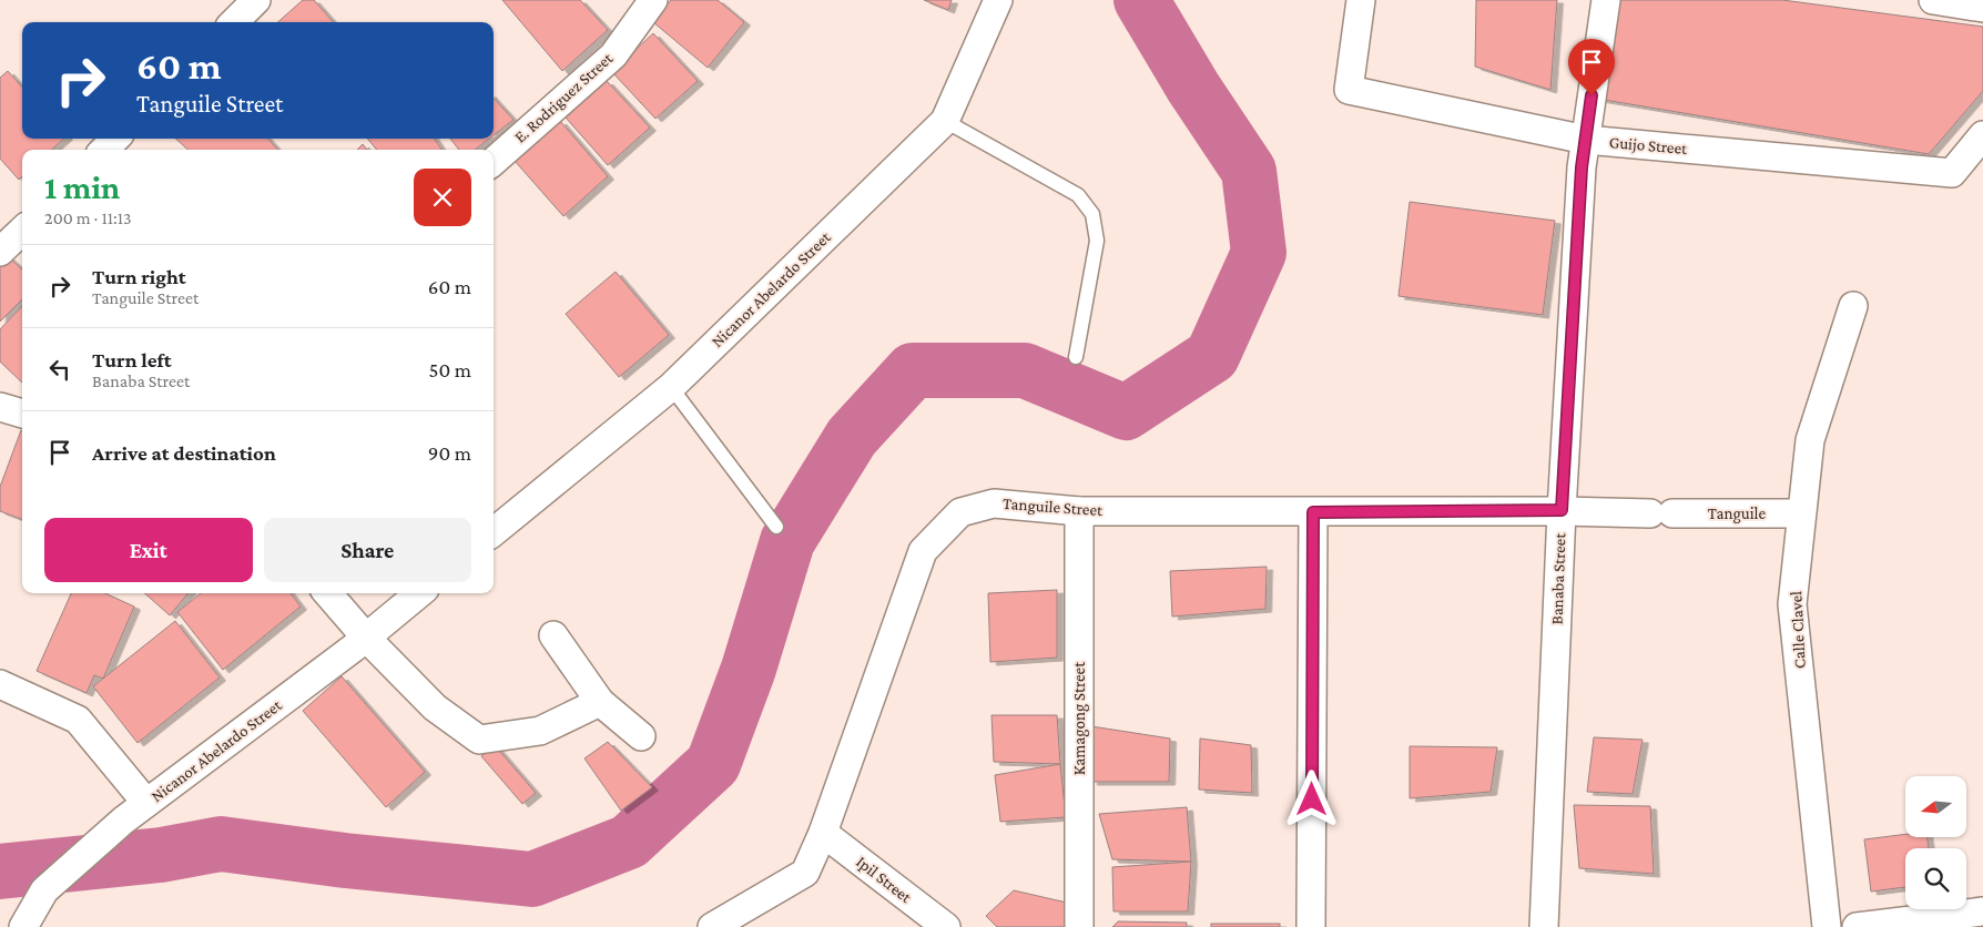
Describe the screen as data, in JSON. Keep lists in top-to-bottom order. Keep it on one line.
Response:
{"streets":{"street":["E. Rodriguez Street","Guijo Street","Nicanor Abelardo Street","Tanguile Street","Tanguile","Banaba Street","Calle Clavel","Kamagong Street","Ipil Street"]},"crossings":[["Guijo Street","Banaba Street"],["Tanguile Street","Tanguile"],["Tanguile Street","Banaba Street"],["Tanguile Street","Kamagong Street"],["Tanguile Street","Ipil Street"],["Tanguile","Calle Clavel"]],"north":"left","page":{"turn":["60 m","Tanguile Street"],"heading":["1 min","200 m · 11:13"],"list":[{"name":"Turn right","note":"Tanguile Street","value":"60 m"},{"name":"Turn left","note":"Banaba Street","value":"50 m"},{"name":"Arrive at destination","value":"90 m"}],"buttons":["Exit","Share"]}}
